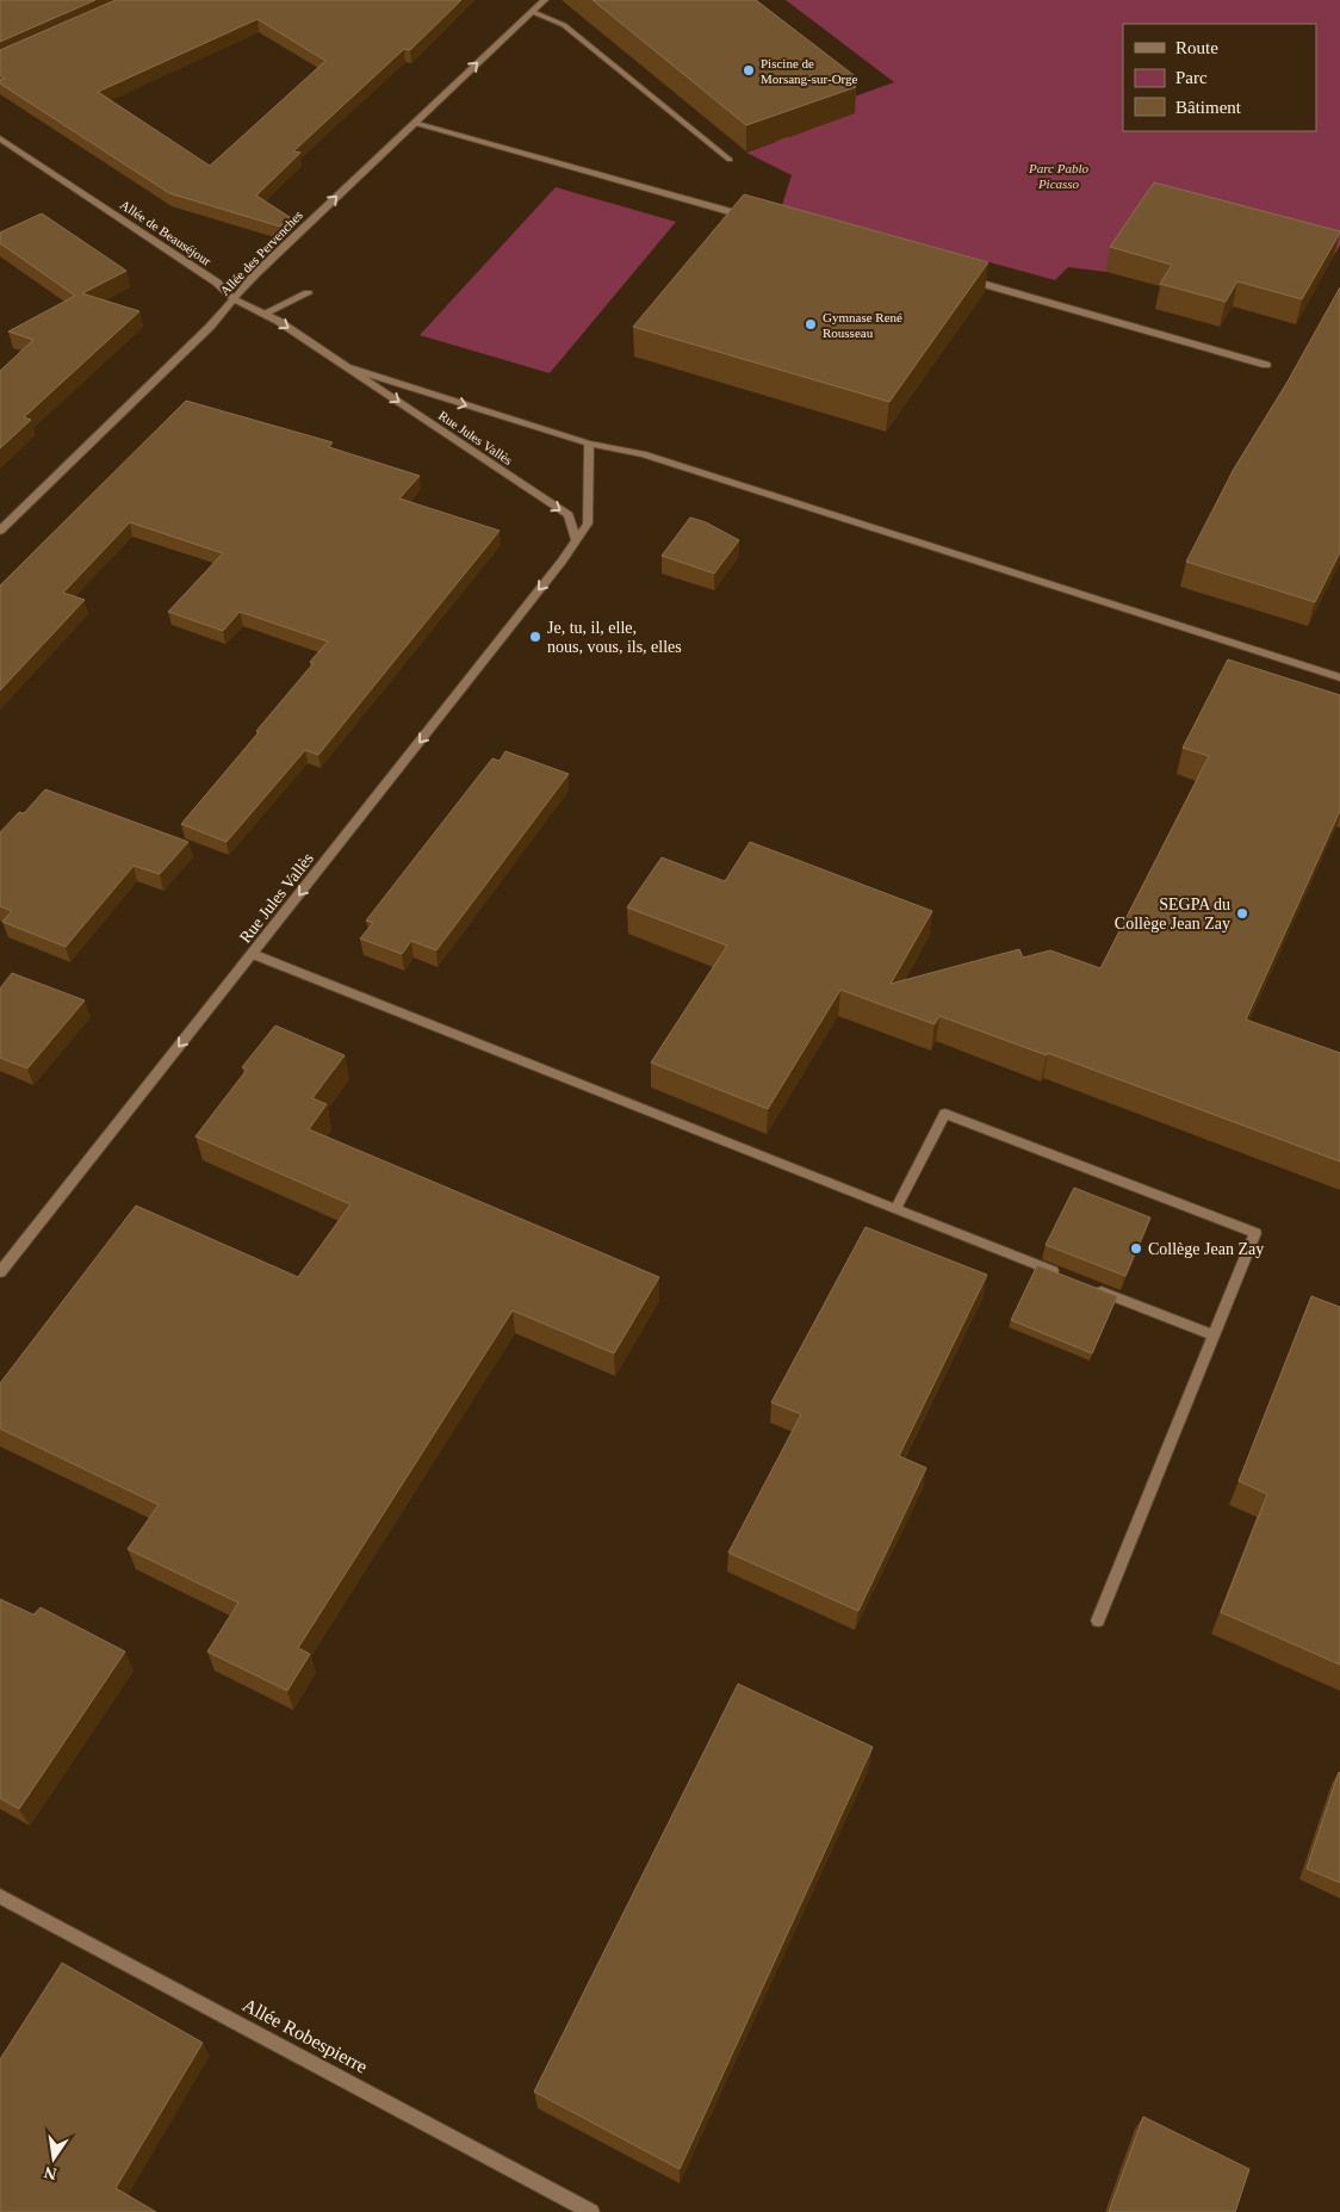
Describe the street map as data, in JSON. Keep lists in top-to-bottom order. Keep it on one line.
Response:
{"streets":{"street":["Allée de Beauséjour","Allée des Pervenches","Rue Jules Vallès","Allée Robespierre"]},"crossings":[["Allée de Beauséjour","Allée des Pervenches"],["Allée de Beauséjour","Rue Jules Vallès"]],"one_way":["Allée des Pervenches"],"parks":["Parc Pablo Picasso"],"places":["Piscine de Morsang-sur-Orge","Gymnase René Rousseau","Je, tu, il, elle, nous, vous, ils, elles","SEGPA du Collège Jean Zay","Collège Jean Zay"],"legend":["Route","Parc","Bâtiment"],"north":"bottom"}
